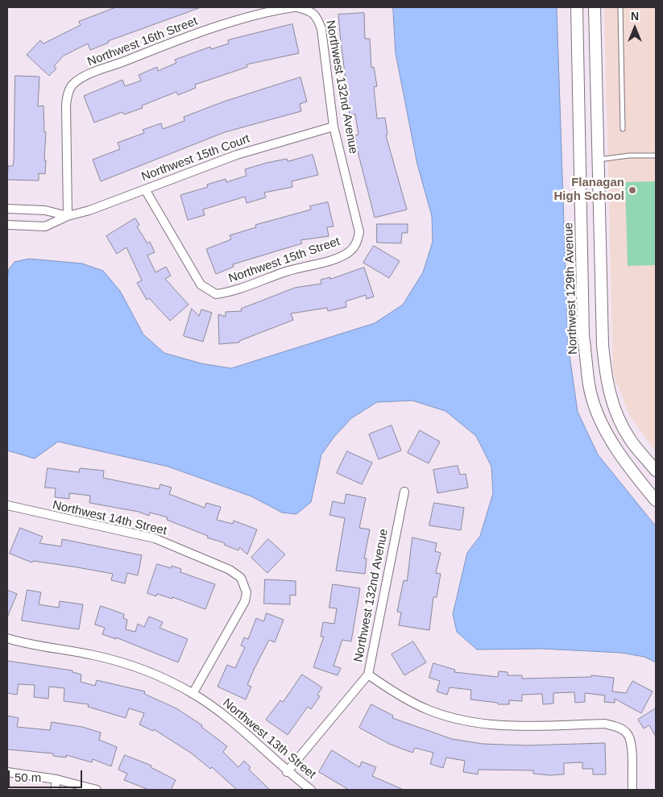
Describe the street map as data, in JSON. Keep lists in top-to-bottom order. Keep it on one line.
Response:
{"streets":{"street":["Northwest 16th Street","Northwest 132nd Avenue","Northwest 15th Court","Northwest 15th Street","Northwest 129th Avenue","Northwest 14th Street","Northwest 13th Street"]},"crossings":[["Northwest 16th Street","Northwest 132nd Avenue"],["Northwest 16th Street","Northwest 15th Court"],["Northwest 132nd Avenue","Northwest 15th Court"],["Northwest 132nd Avenue","Northwest 15th Street"],["Northwest 132nd Avenue","Northwest 13th Street"],["Northwest 15th Court","Northwest 15th Street"],["Northwest 14th Street","Northwest 13th Street"]],"places":["Flanagan High School"],"scale_bar":"50 m","north":"top"}
